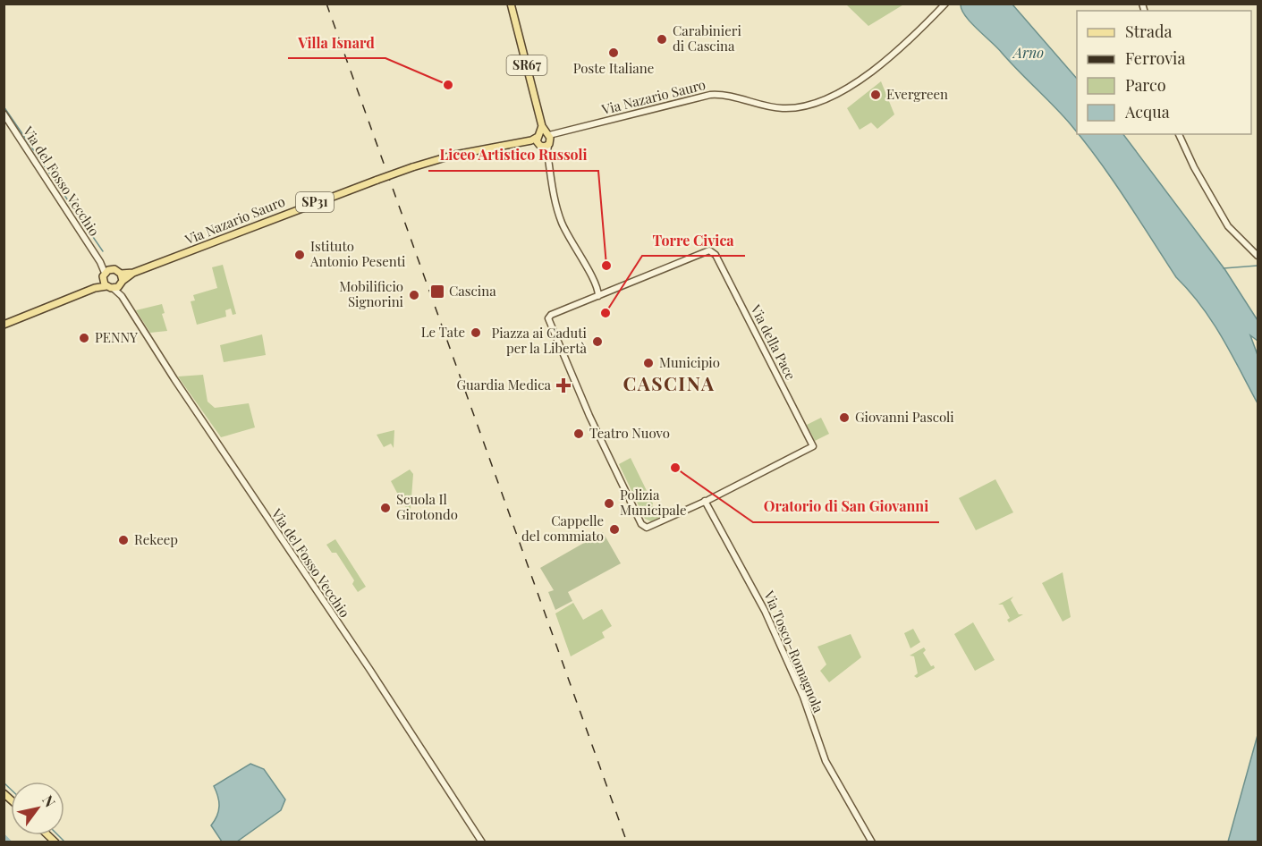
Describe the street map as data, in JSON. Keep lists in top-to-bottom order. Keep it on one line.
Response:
{"streets":{"main road":["SR67","Via Nazario Sauro","Via del Fosso Vecchio","SP31","Via della Pace","Via Tosco-Romagnola"]},"crossings":[["Via Nazario Sauro","Via del Fosso Vecchio"],["Via della Pace","Via Tosco-Romagnola"]],"districts":["CASCINA"],"water":["Arno"],"places":{"other":["Carabinieri di Cascina","Poste Italiane","Villa Isnard","Evergreen","Istituto Antonio Pesenti","Liceo Artistico Russoli","Mobilificio Signorini","Torre Civica","Le Tate","PENNY","Piazza ai Caduti per la Libertà","Municipio","Giovanni Pascoli","Teatro Nuovo","Oratorio di San Giovanni","Polizia Municipale","Scuola Il Girotondo","Cappelle del commiato","Rekeep"],"transit":["Cascina"],"health":["Guardia Medica"]},"legend":["Strada","Ferrovia","Parco","Acqua"],"north":"top right"}
